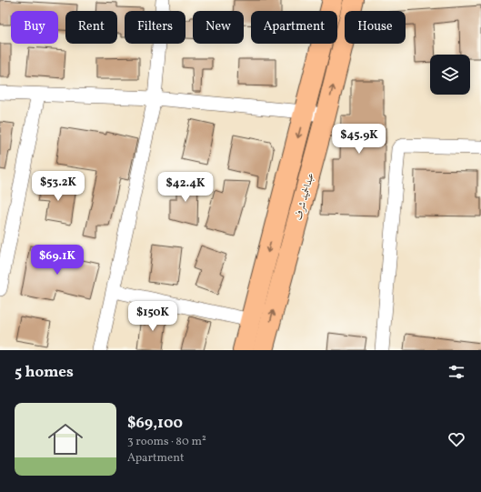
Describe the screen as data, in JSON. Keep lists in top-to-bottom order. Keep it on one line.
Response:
{"streets":{"main road":["عبدالحميد شرف"]},"page":{"chip":["Buy","Rent","Filters","New","Apartment","House"],"price":["$45.9K","$53.2K","$42.4K","$69.1K","$150K"],"heading":"5 homes","list":[{"name":"$69,100","note":"3 rooms · 80 m² · Apartment"}]}}
